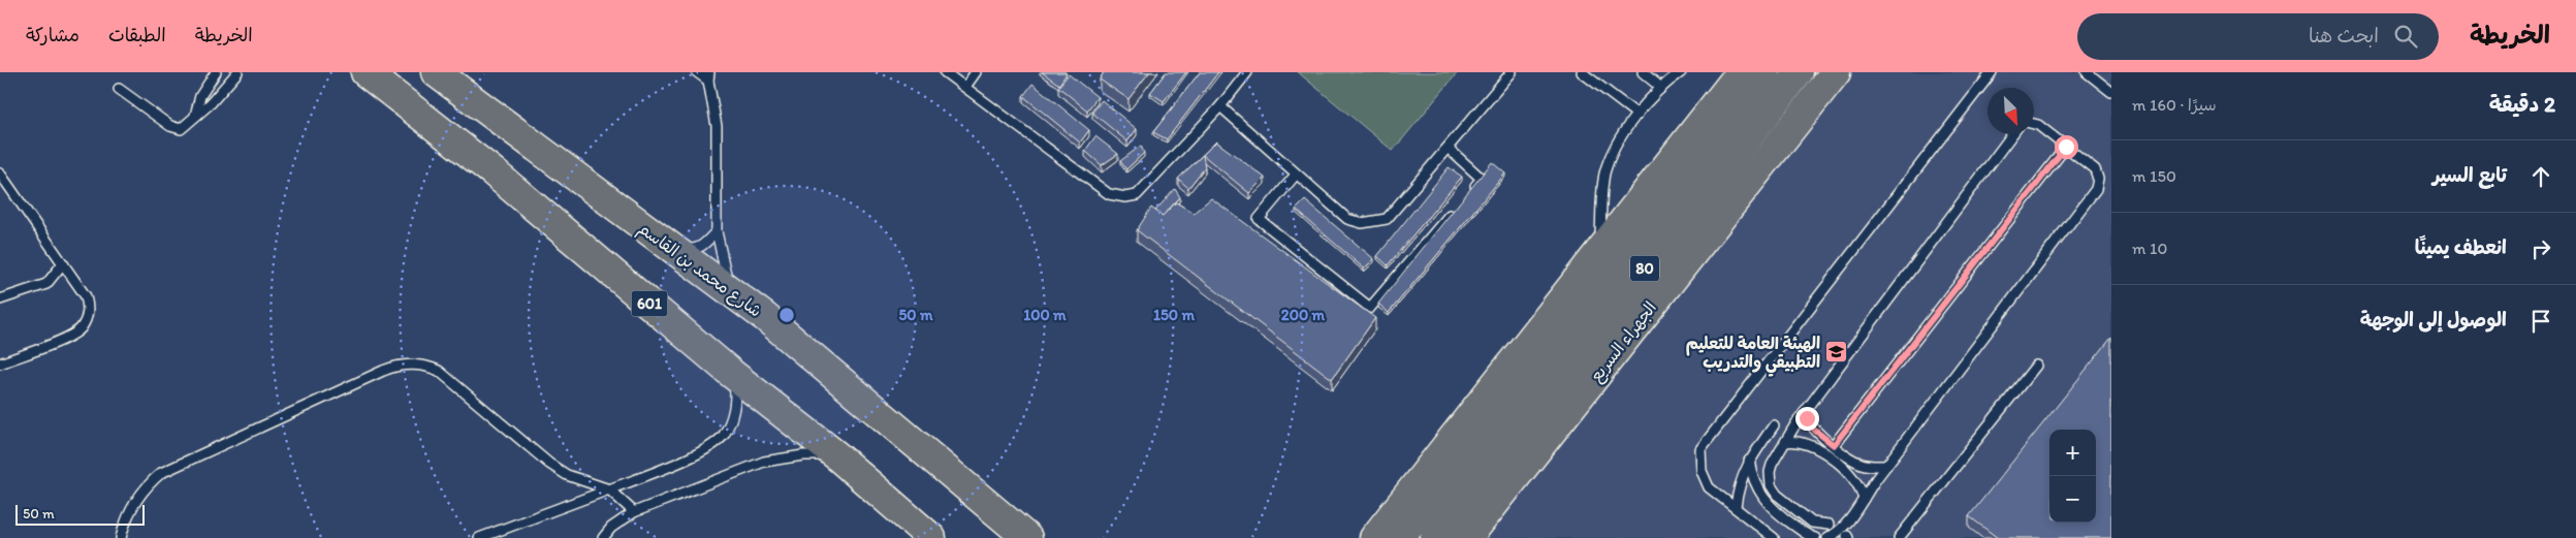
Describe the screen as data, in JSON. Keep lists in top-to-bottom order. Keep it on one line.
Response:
{"streets":{"main road":["80","شارع محمد بن القاسم","601","الجهراء السريع"]},"places":{"school or university":["الهيئة العامة للتعليم التطبيقي والتدريب"]},"scale_bar":"50 m","north":"bottom right","page":{"header":"الخريطة","search":"ابحث هنا","nav":["الخريطة","الطبقات","مشاركة"],"heading":["2 دقيقة","سيرًا · 160 m"],"list":[["تابع السير","150 m"],["انعطف يمينًا","10 m"],"الوصول إلى الوجهة"],"map_buttons":["+","−"],"scale":"50 m"},"rings":["50 m","100 m","150 m","200 m"]}
